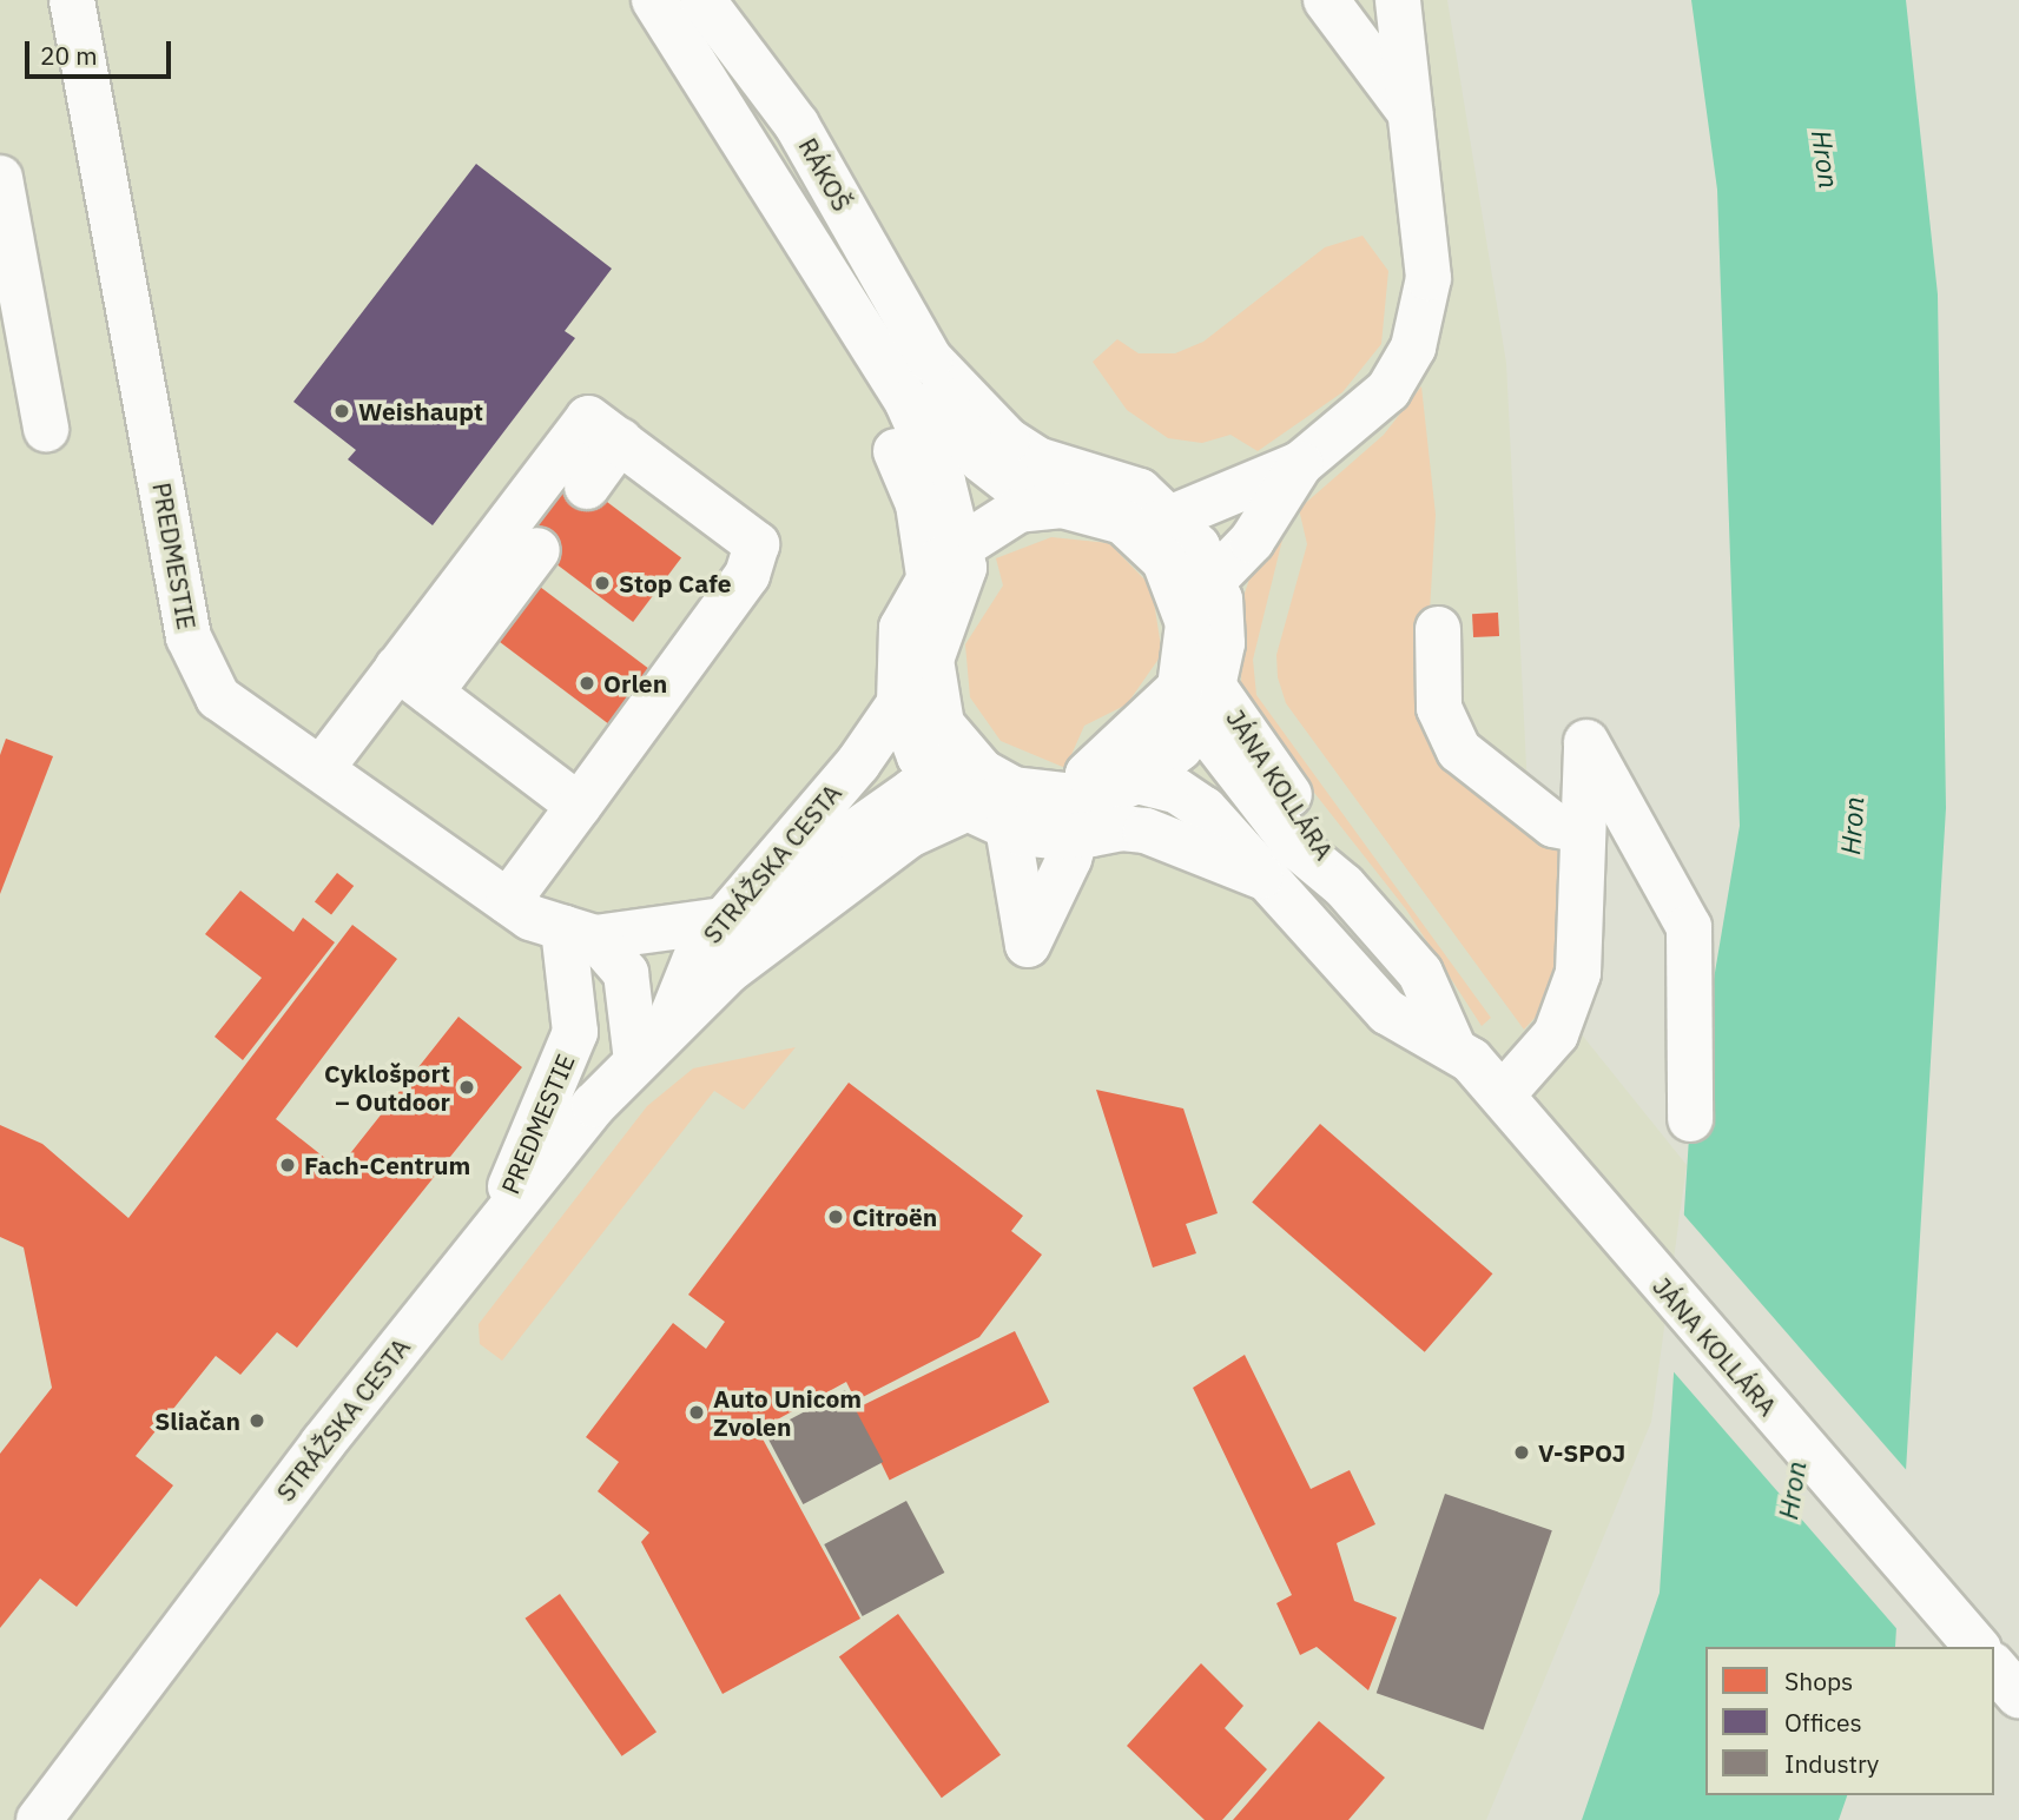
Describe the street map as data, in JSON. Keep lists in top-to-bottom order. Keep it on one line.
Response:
{"streets":{"street":["RÁKOŠ","PREDMESTIE","JÁNA KOLLÁRA","STRÁŽSKA CESTA"]},"crossings":[["RÁKOŠ","STRÁŽSKA CESTA"],["PREDMESTIE","STRÁŽSKA CESTA"]],"water":["Hron"],"places":["Weishaupt","Stop Cafe","Orlen","Cyklošport – Outdoor","Fach-Centrum","Citroën","Auto Unicom Zvolen","Sliačan","V-SPOJ"],"legend":["Shops","Offices","Industry"],"scale_bar":"20 m"}
